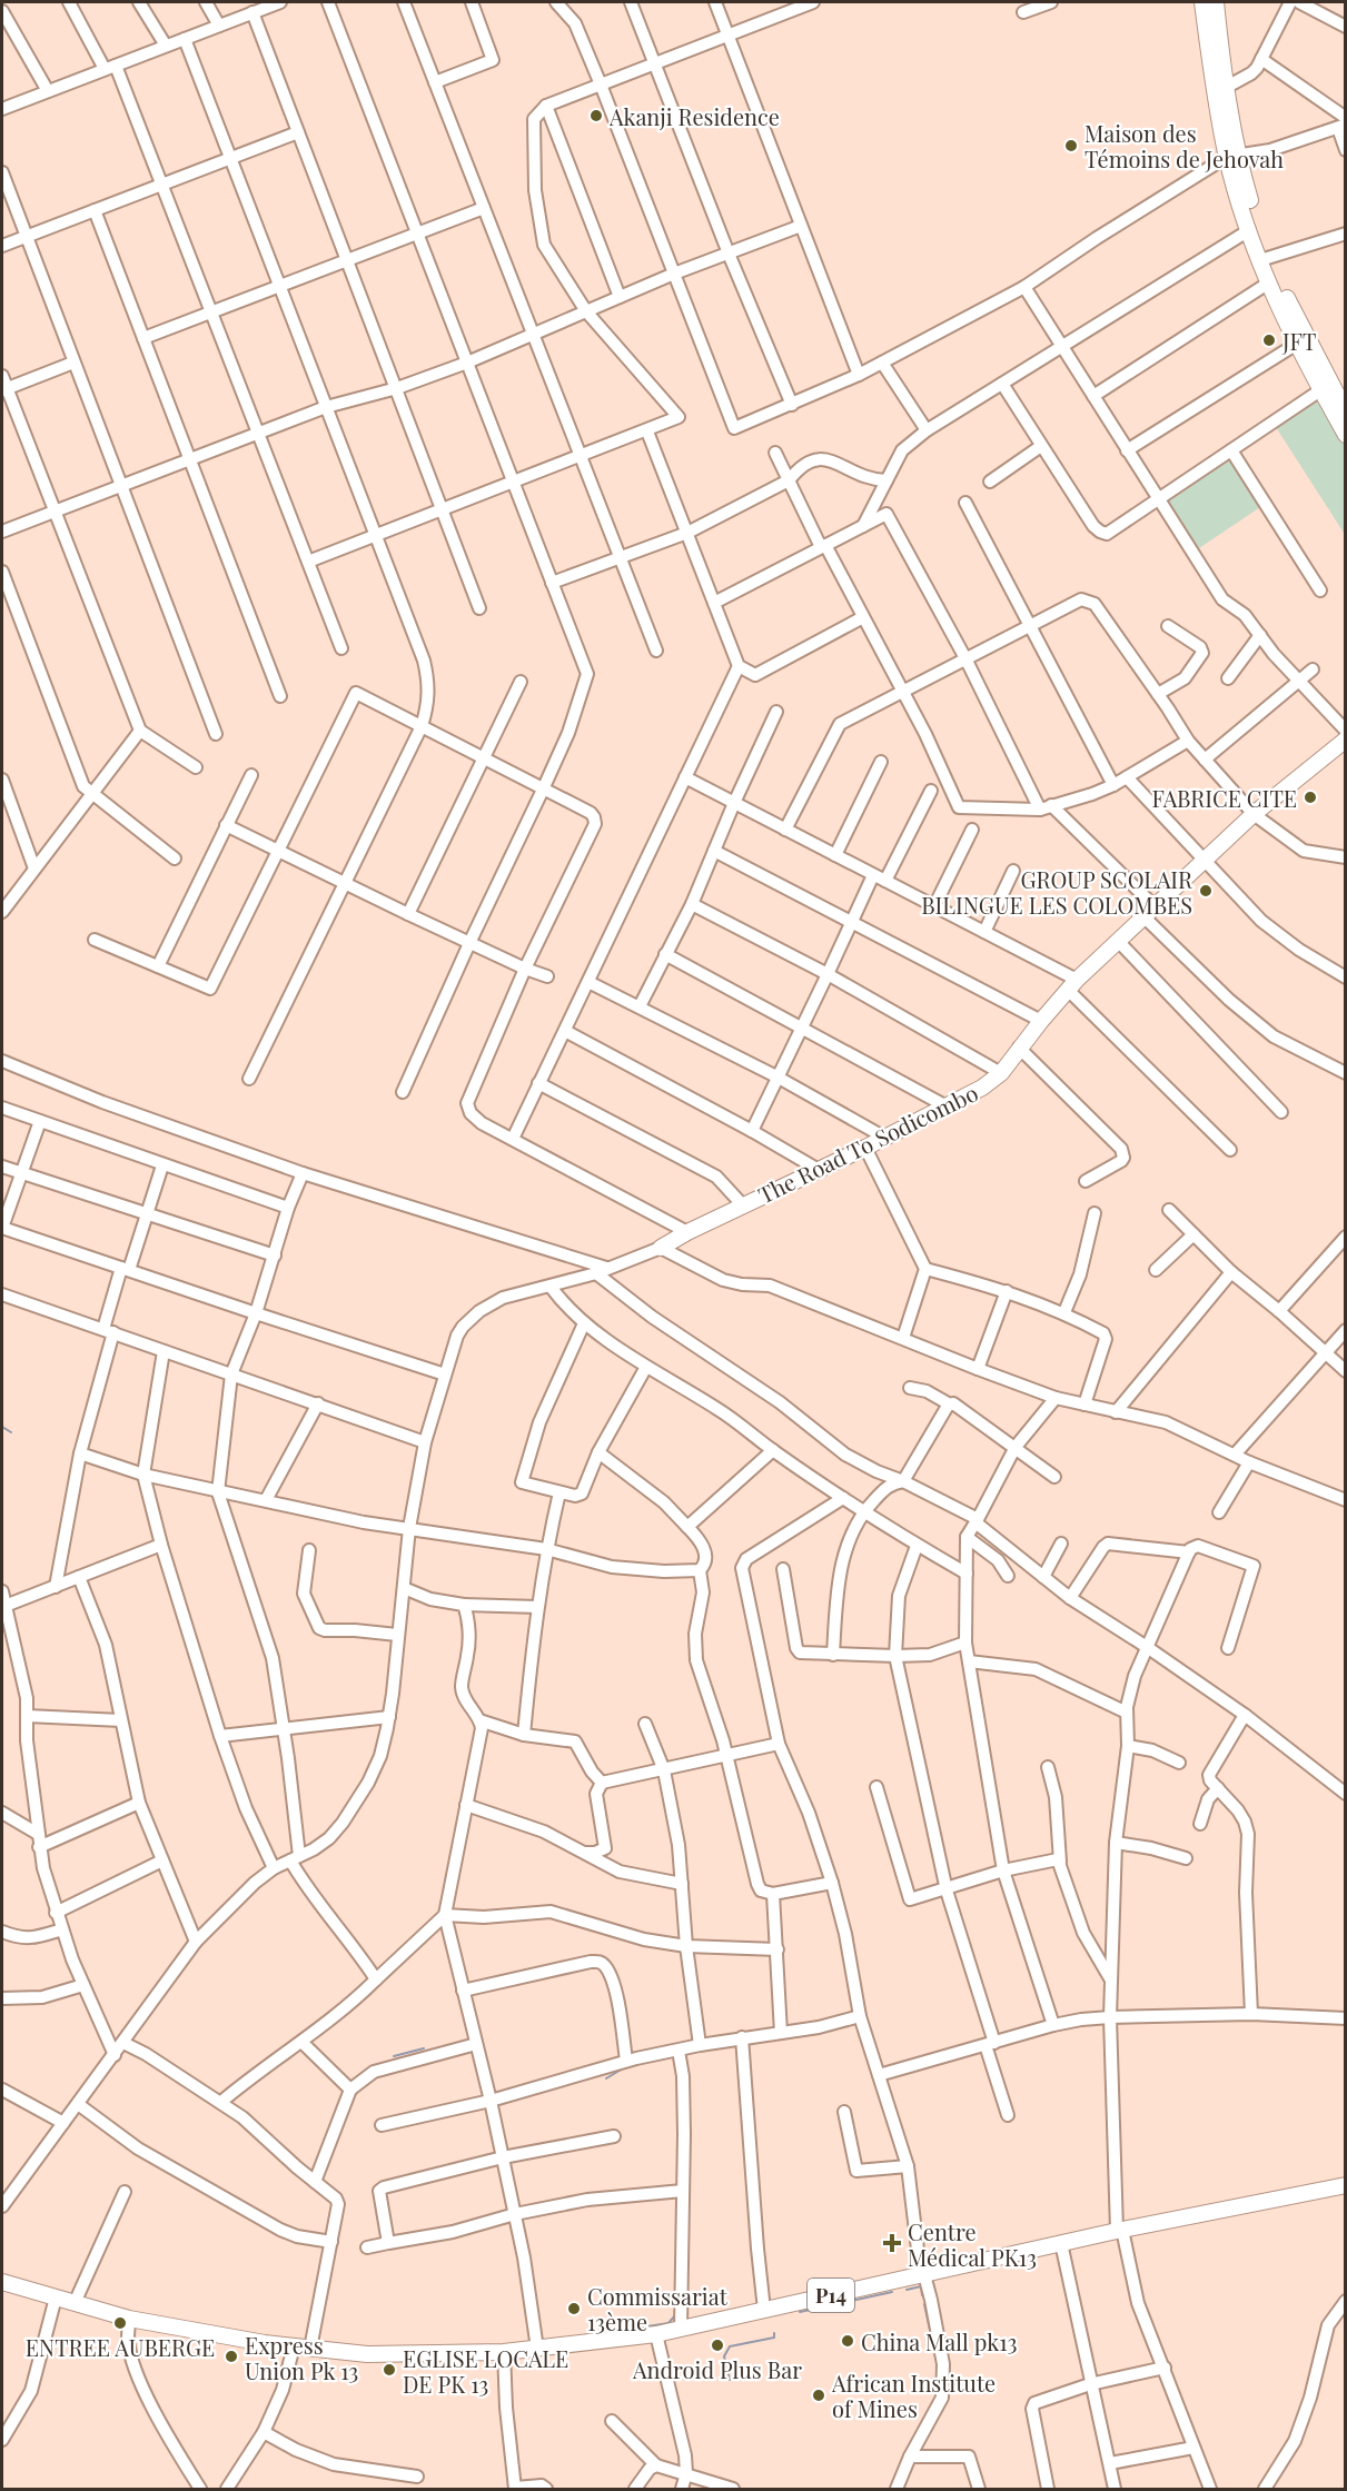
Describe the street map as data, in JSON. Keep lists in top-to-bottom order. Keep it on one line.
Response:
{"streets":{"main road":["The Road To Sodicombo","P14"]},"places":{"other":["Akanji Residence","Maison des Témoins de Jehovah","JFT","FABRICE CITE","GROUP SCOLAIR BILINGUE LES COLOMBES","Commissariat 13ème","ENTREE AUBERGE","China Mall pk13","Android Plus Bar","Express Union Pk 13","EGLISE LOCALE DE PK 13","African Institute of Mines"],"health":["Centre Médical PK13"]}}
